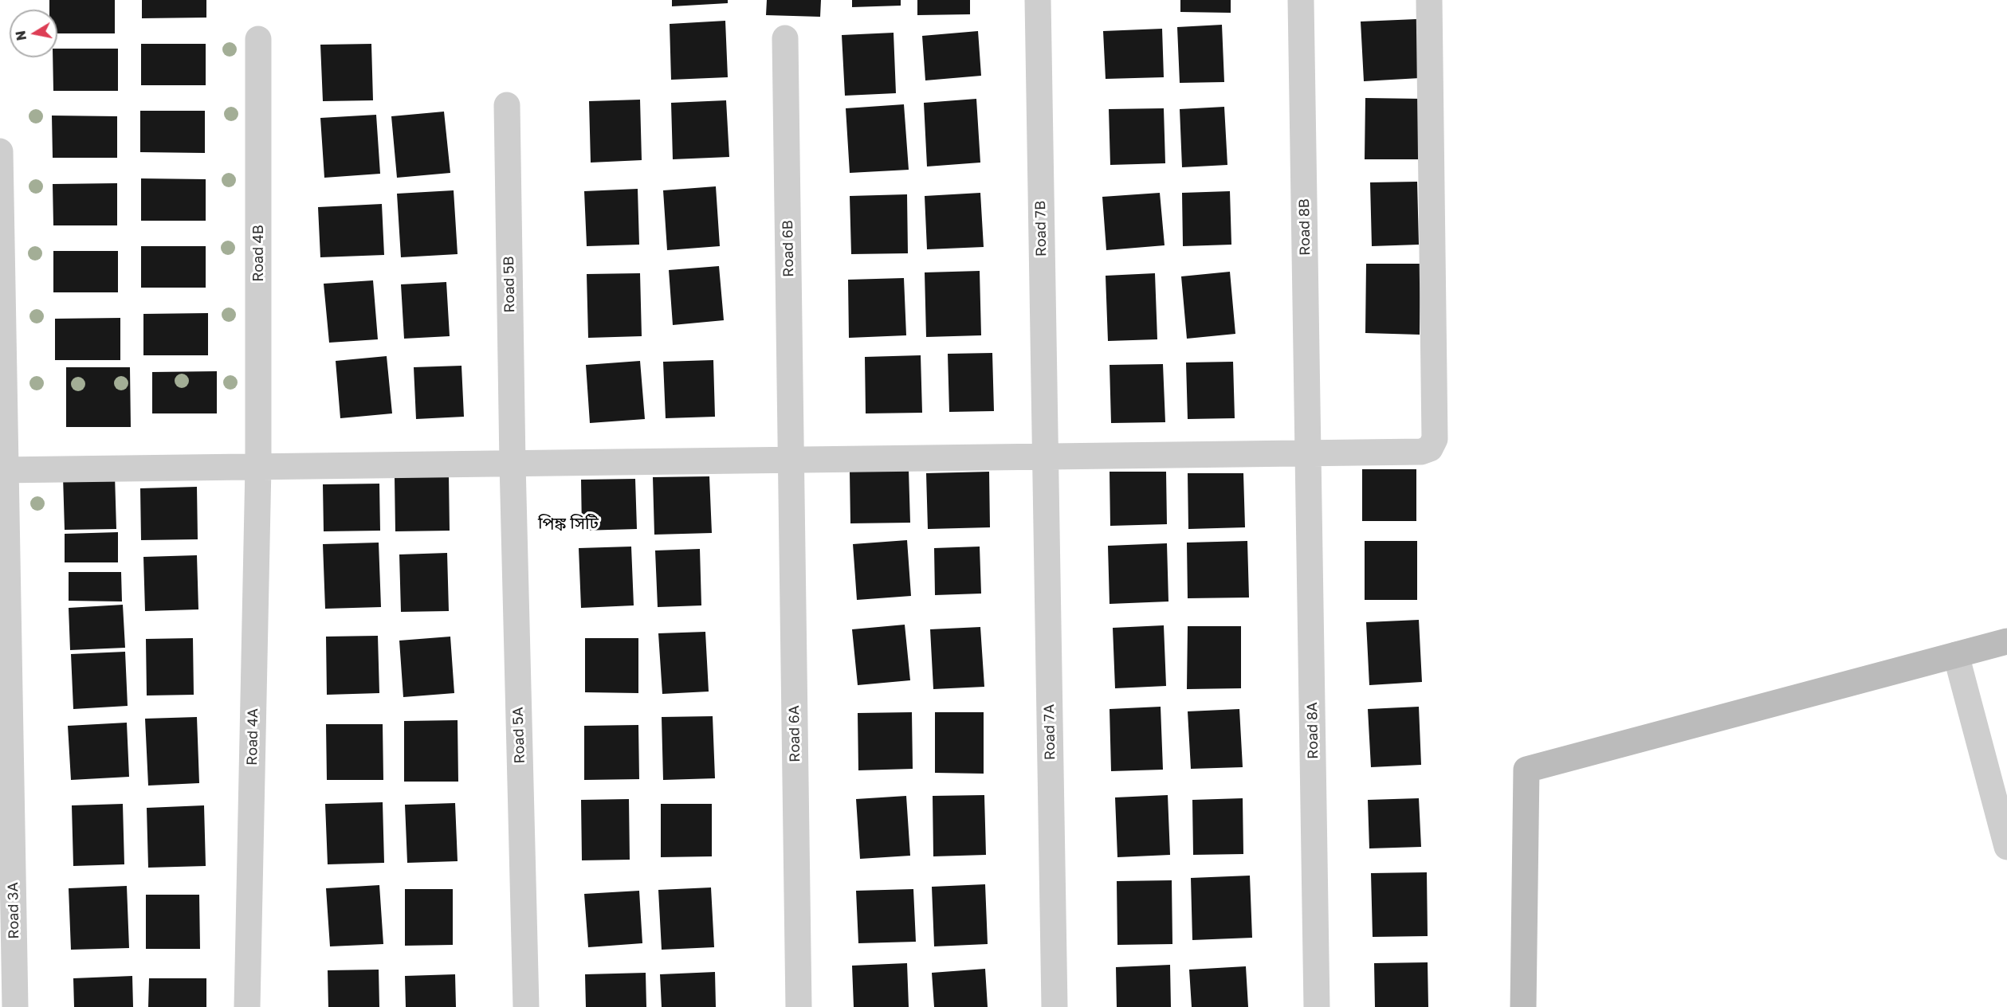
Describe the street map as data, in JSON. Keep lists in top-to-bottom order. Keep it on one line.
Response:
{"streets":{"street":["Road 8B","Road 7B","Road 6B","Road 4B","Road 5B","Road 8A","Road 7A","Road 6A","Road 5A","Road 4A","Road 3A"]},"crossings":[["Road 8B","Road 8A"],["Road 7B","Road 7A"],["Road 6B","Road 6A"],["Road 4B","Road 4A"],["Road 5B","Road 5A"]],"districts":["পিঙ্ক সিটি"],"north":"left"}
